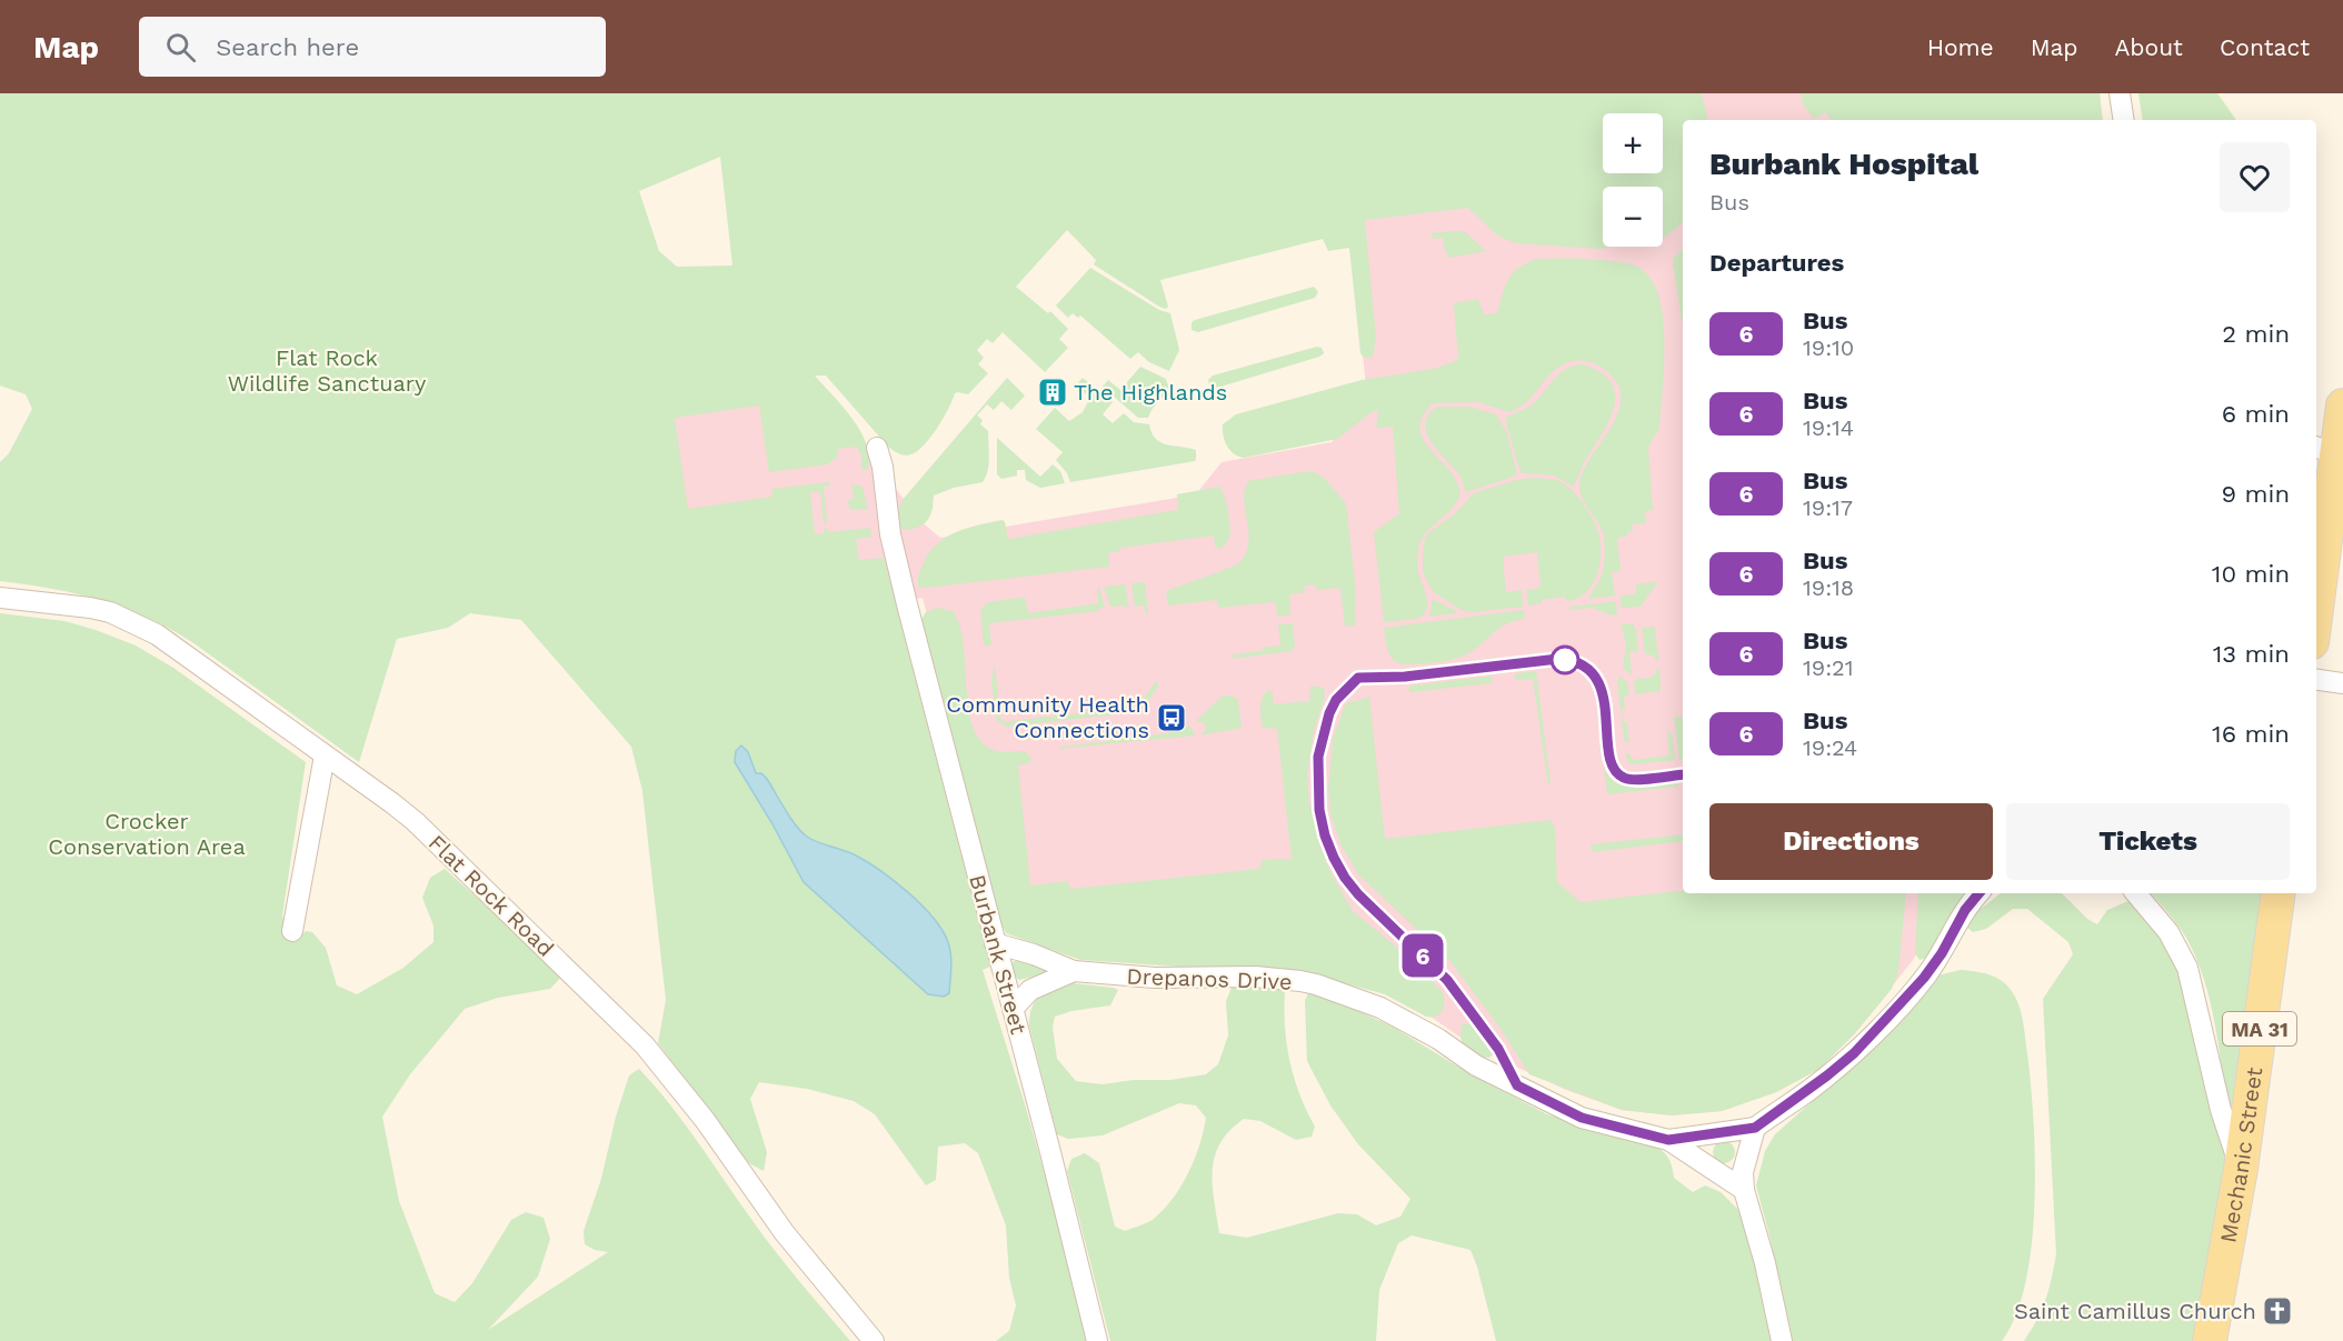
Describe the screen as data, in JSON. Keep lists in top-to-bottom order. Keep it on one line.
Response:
{"streets":{"main road":["MA 31","Mechanic Street"],"street":["Flat Rock Road","Burbank Street","Drepanos Drive"]},"crossings":[["Burbank Street","Drepanos Drive"]],"parks":["Flat Rock Wildlife Sanctuary","Crocker Conservation Area"],"places":{"building":["The Highlands"],"bus stop":["Community Health Connections"],"church":["Saint Camillus Church"]},"lines":["bus line 6"],"page":{"header":"Map","search":"Search here","nav":["Home","Map","About","Contact"],"on_map":"6","map_buttons":["+","−"],"heading":[["Burbank Hospital","Bus"],"Departures"],"list":[{"mark":"6","name":"Bus","note":"19:10","value":"2 min"},{"mark":"6","name":"Bus","note":"19:14","value":"6 min"},{"mark":"6","name":"Bus","note":"19:17","value":"9 min"},{"mark":"6","name":"Bus","note":"19:18","value":"10 min"},{"mark":"6","name":"Bus","note":"19:21","value":"13 min"},{"mark":"6","name":"Bus","note":"19:24","value":"16 min"}],"buttons":["Directions","Tickets"]}}
